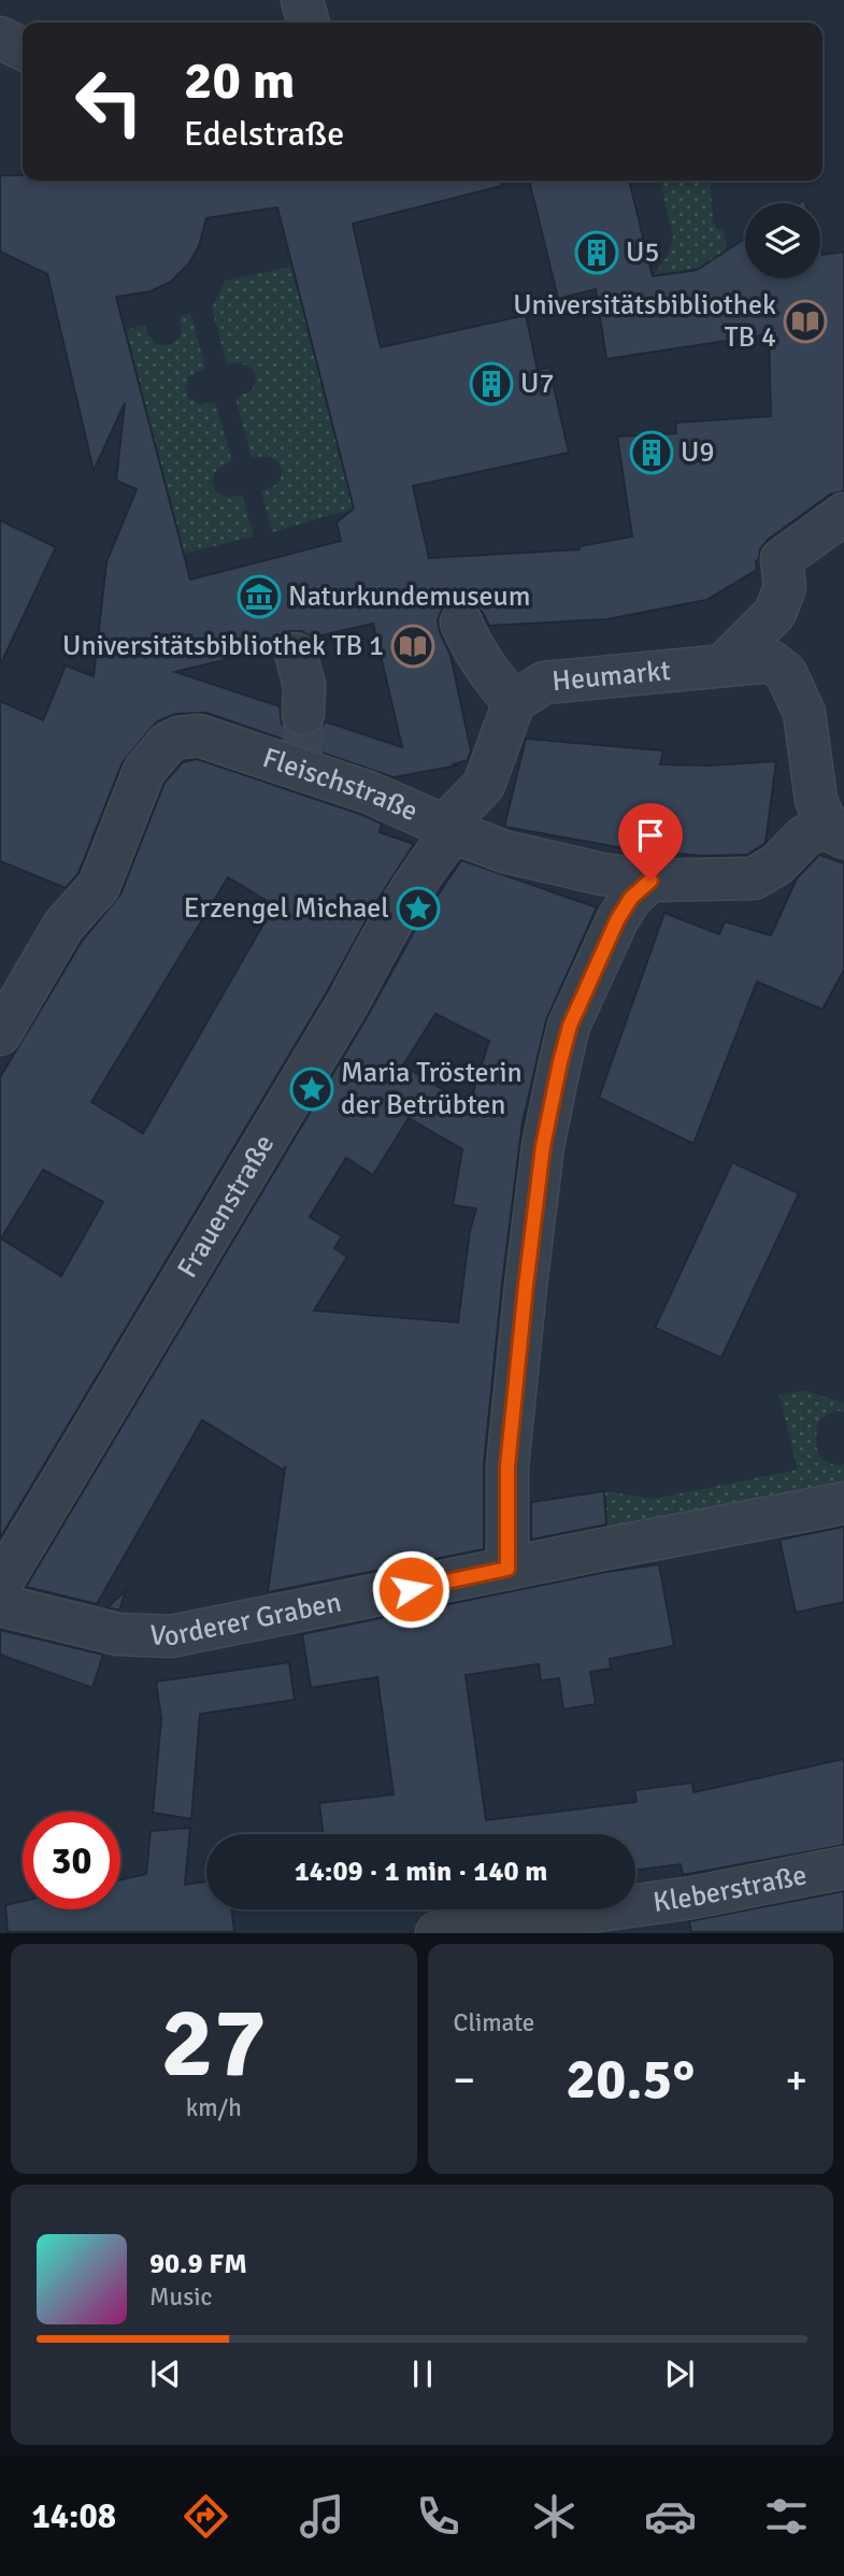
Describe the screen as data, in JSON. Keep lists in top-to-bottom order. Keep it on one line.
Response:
{"streets":{"street":["Heumarkt","Fleischstraße","Frauenstraße","Vorderer Graben","Kleberstraße"]},"crossings":[["Heumarkt","Fleischstraße"],["Heumarkt","Frauenstraße"],["Fleischstraße","Frauenstraße"]],"places":{"building":["U5","U7","U9"],"library":["Universitätsbibliothek TB 4","Universitätsbibliothek TB 1"],"museum":["Naturkundemuseum"],"place":["Erzengel Michael","Maria Trösterin der Betrübten"]},"page":{"turn":["20 m","Edelstraße"],"limit":"30","trip":"14:09 · 1 min · 140 m","tile":[["27","km/h"],"Climate"],"heat":["−","20.5°","+"],"song":["90.9 FM","Music"],"tabs":"14:08"}}
